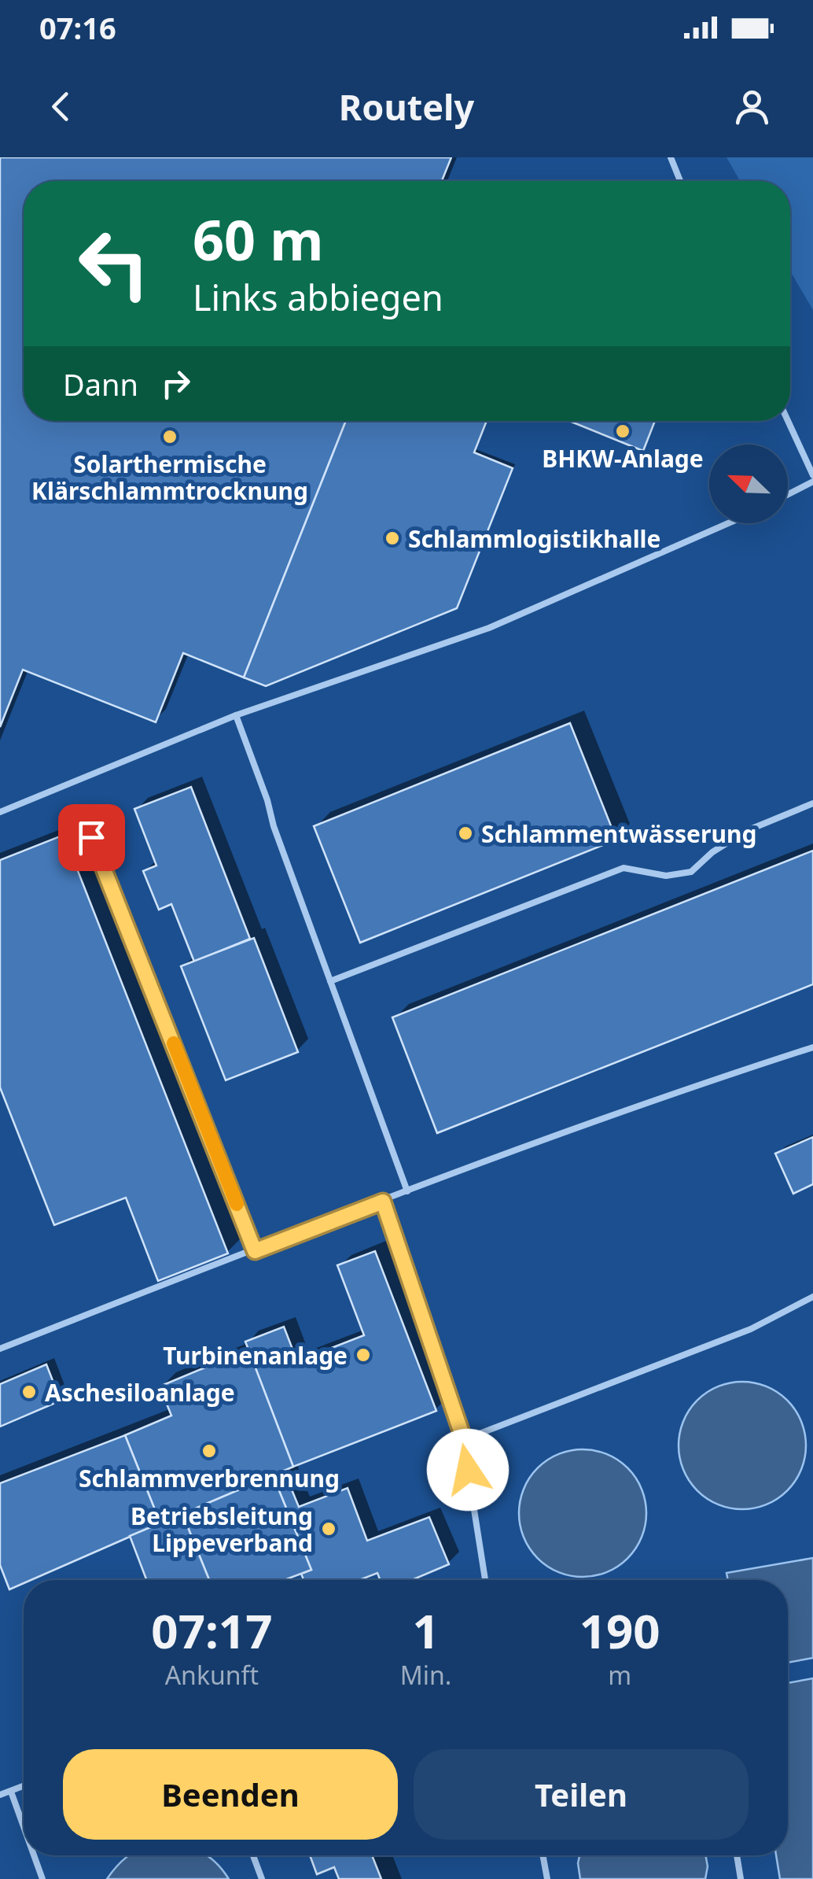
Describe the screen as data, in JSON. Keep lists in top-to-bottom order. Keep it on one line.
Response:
{"places":["BHKW-Anlage","Solarthermische Klärschlammtrocknung","Schlammlogistikhalle","Schlammentwässerung","Turbinenanlage","Aschesiloanlage","Schlammverbrennung","Betriebsleitung Lippeverband"],"north":"top left","page":{"status":"07:16","header":"Routely","turn":["60 m","Links abbiegen"],"then":"Dann","eta":["07:17","Ankunft","1","Min.","190","m"],"buttons":["Beenden","Teilen"]}}
